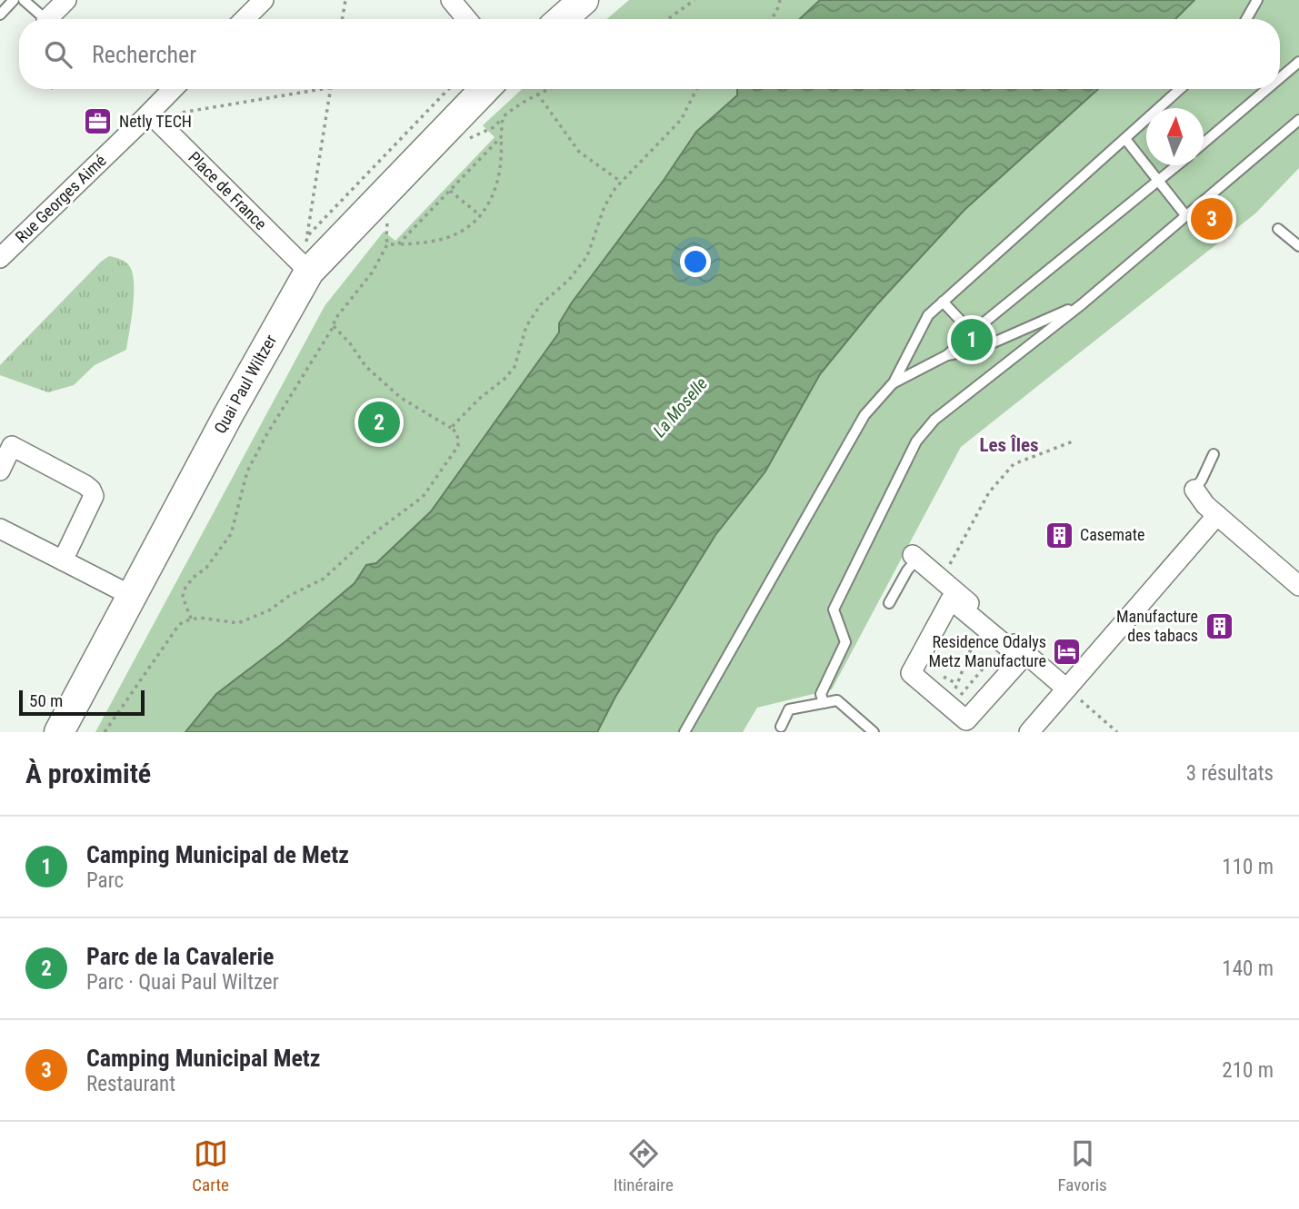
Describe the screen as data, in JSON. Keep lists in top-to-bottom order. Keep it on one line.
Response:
{"streets":{"street":["Place de France","Rue Georges Aimé","Quai Paul Wiltzer"]},"crossings":[["Place de France","Rue Georges Aimé"],["Place de France","Quai Paul Wiltzer"]],"districts":["Les Îles"],"water":["La Moselle"],"places":{"office":["Netly TECH"],"building":["Casemate","Manufacture des tabacs"],"hotel":["Residence Odalys Metz Manufacture"]},"scale_bar":"50 m","north":"top","page":{"search":"Rechercher","pins":["3","1","2"],"scale":"50 m","heading":["À proximité","3 résultats"],"list":[{"mark":"1","name":"Camping Municipal de Metz","note":"Parc","value":"110 m"},{"mark":"2","name":"Parc de la Cavalerie","note":"Parc · Quai Paul Wiltzer","value":"140 m"},{"mark":"3","name":"Camping Municipal Metz","note":"Restaurant","value":"210 m"}],"nav":["Carte","Itinéraire","Favoris"]}}
